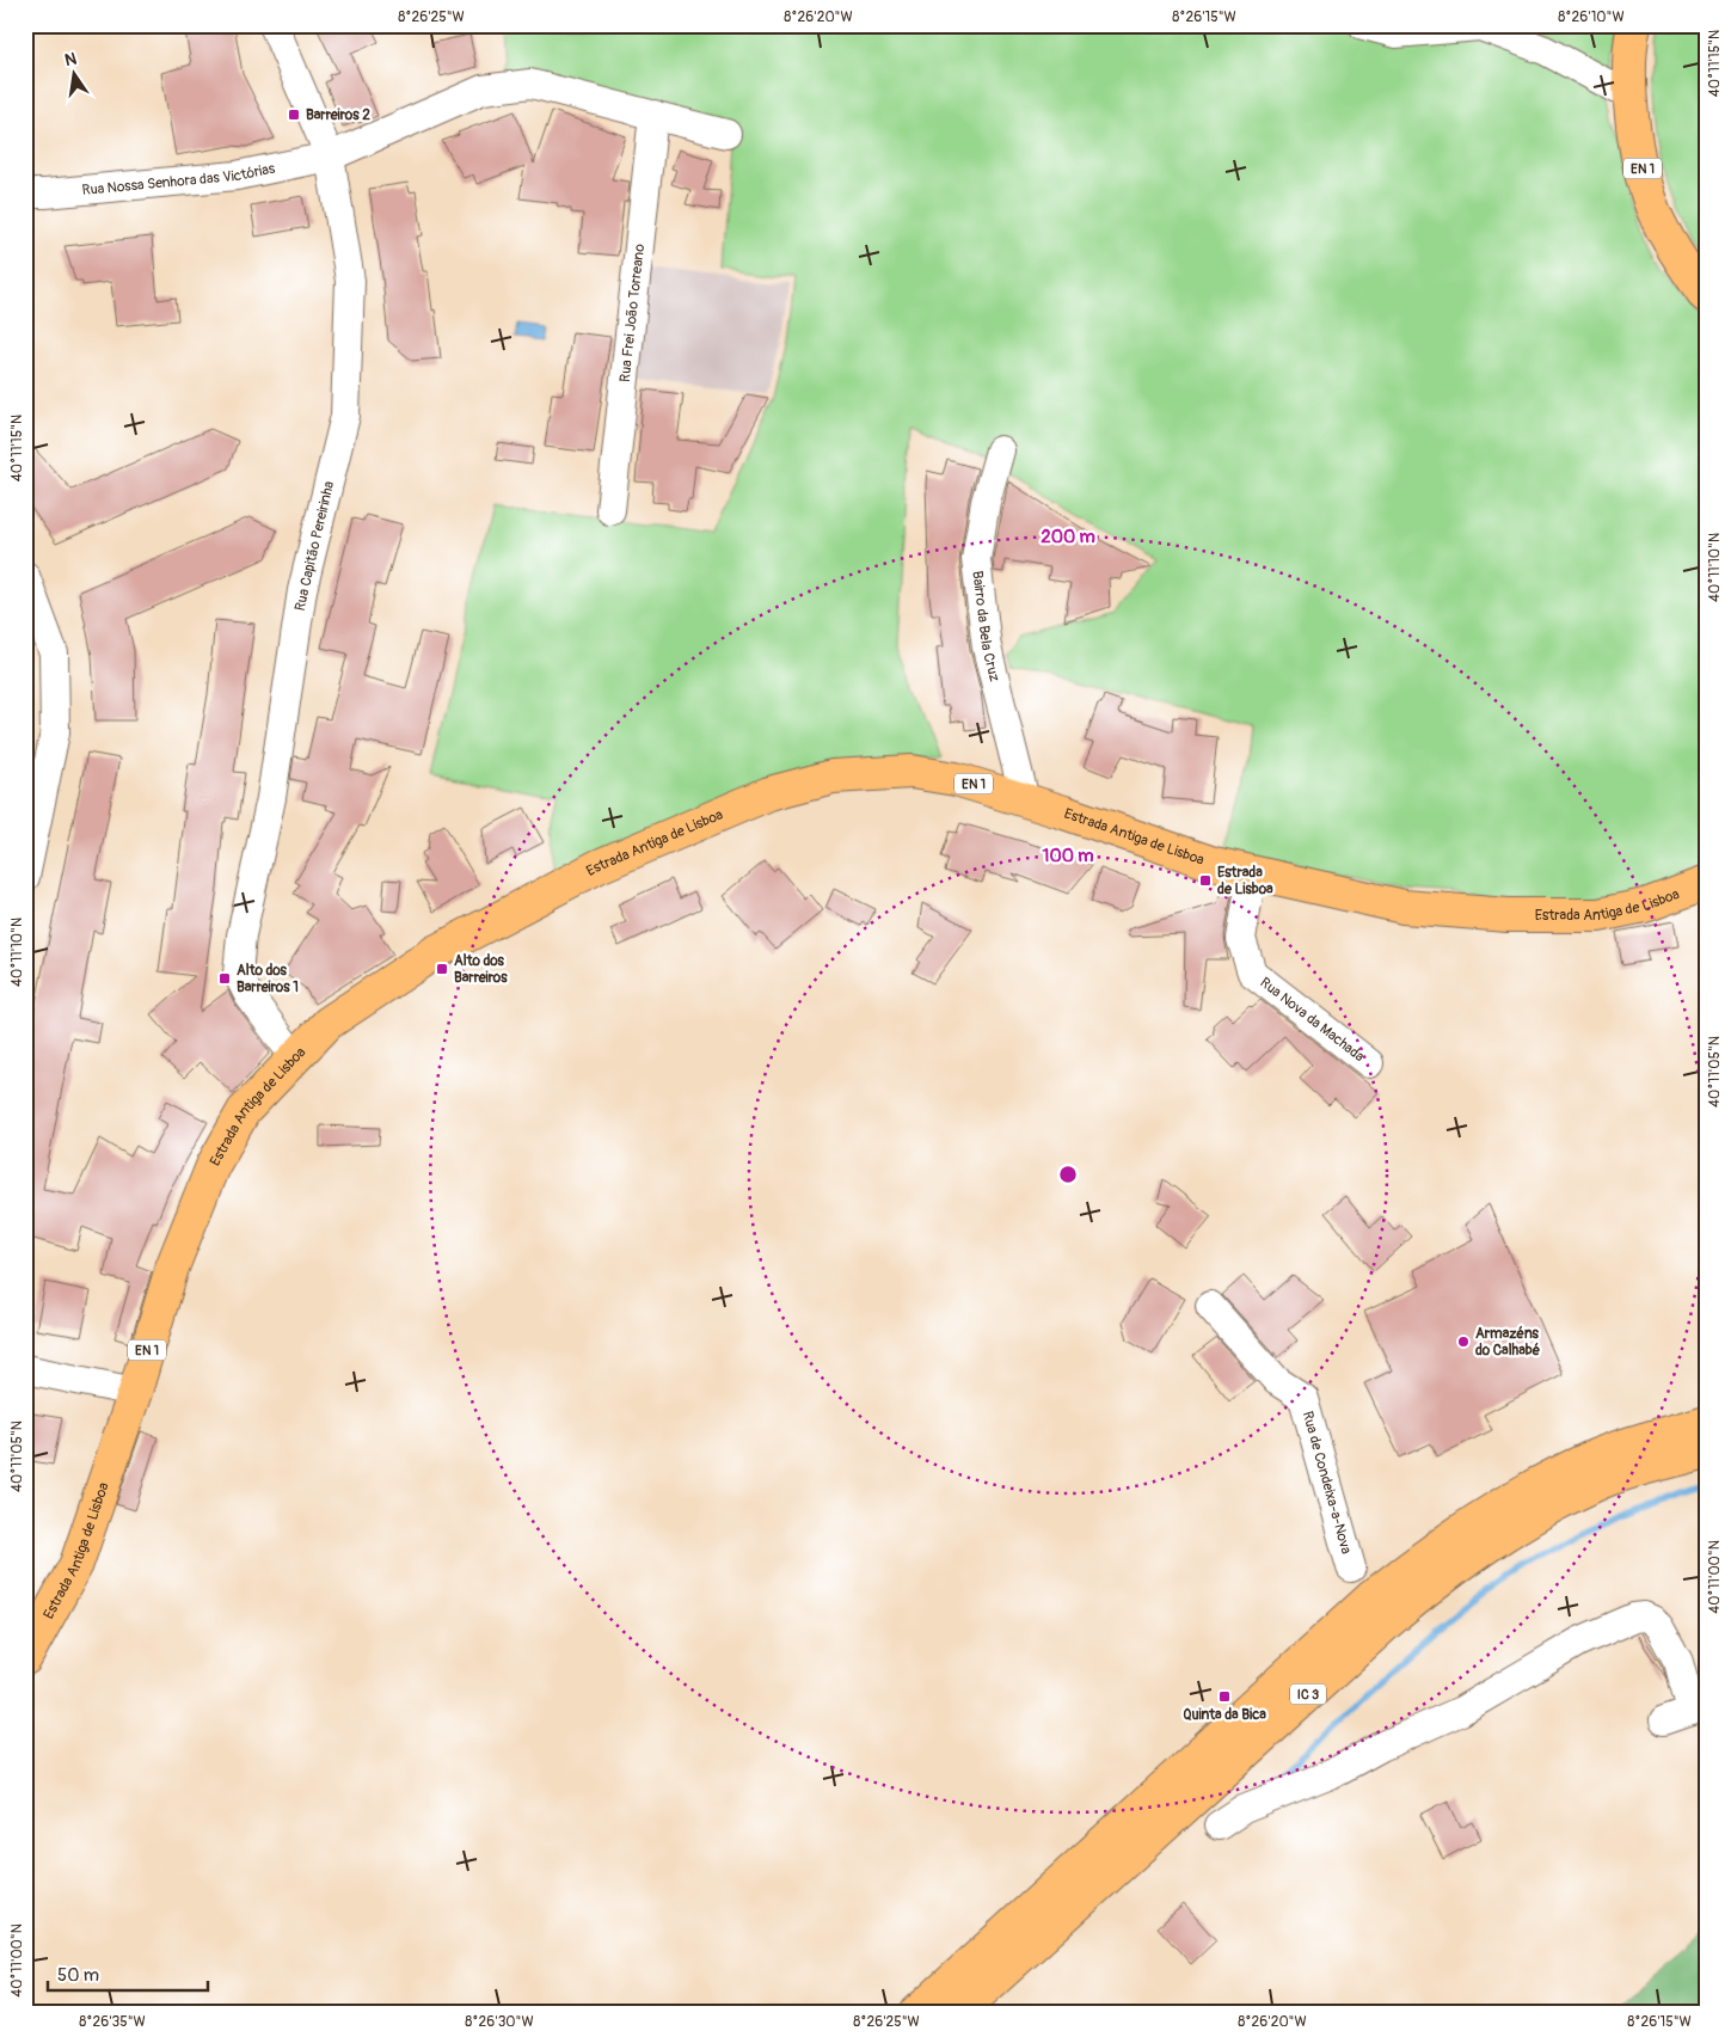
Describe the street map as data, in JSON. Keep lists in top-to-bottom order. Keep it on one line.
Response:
{"streets":{"main road":["EN 1","Estrada Antiga de Lisboa","IC 3"],"street":["Rua Nossa Senhora das Victórias","Rua Frei João Torreano","Rua Capitão Pereirinha","Bairro da Bela Cruz","Rua Nova da Machada","Rua de Condeixa-a-Nova"]},"crossings":[["Rua Nossa Senhora das Victórias","Rua Capitão Pereirinha"],["Rua Capitão Pereirinha","Estrada Antiga de Lisboa"],["Bairro da Bela Cruz","Estrada Antiga de Lisboa"],["Estrada Antiga de Lisboa","Rua Nova da Machada"]],"places":{"transit":["Barreiros 2","Estrada de Lisboa","Alto dos Barreiros","Alto dos Barreiros 1","Quinta da Bica"],"other":["Armazéns do Calhabé"]},"scale_bar":"50 m","north":"top","coordinates":["8°26'25\"W","8°26'20\"W","8°26'15\"W","8°26'10\"W","40°11'15\"N","40°11'10\"N","40°11'05\"N","40°11'00\"N","8°26'35\"W","8°26'30\"W"],"rings":["200 m","100 m"]}
